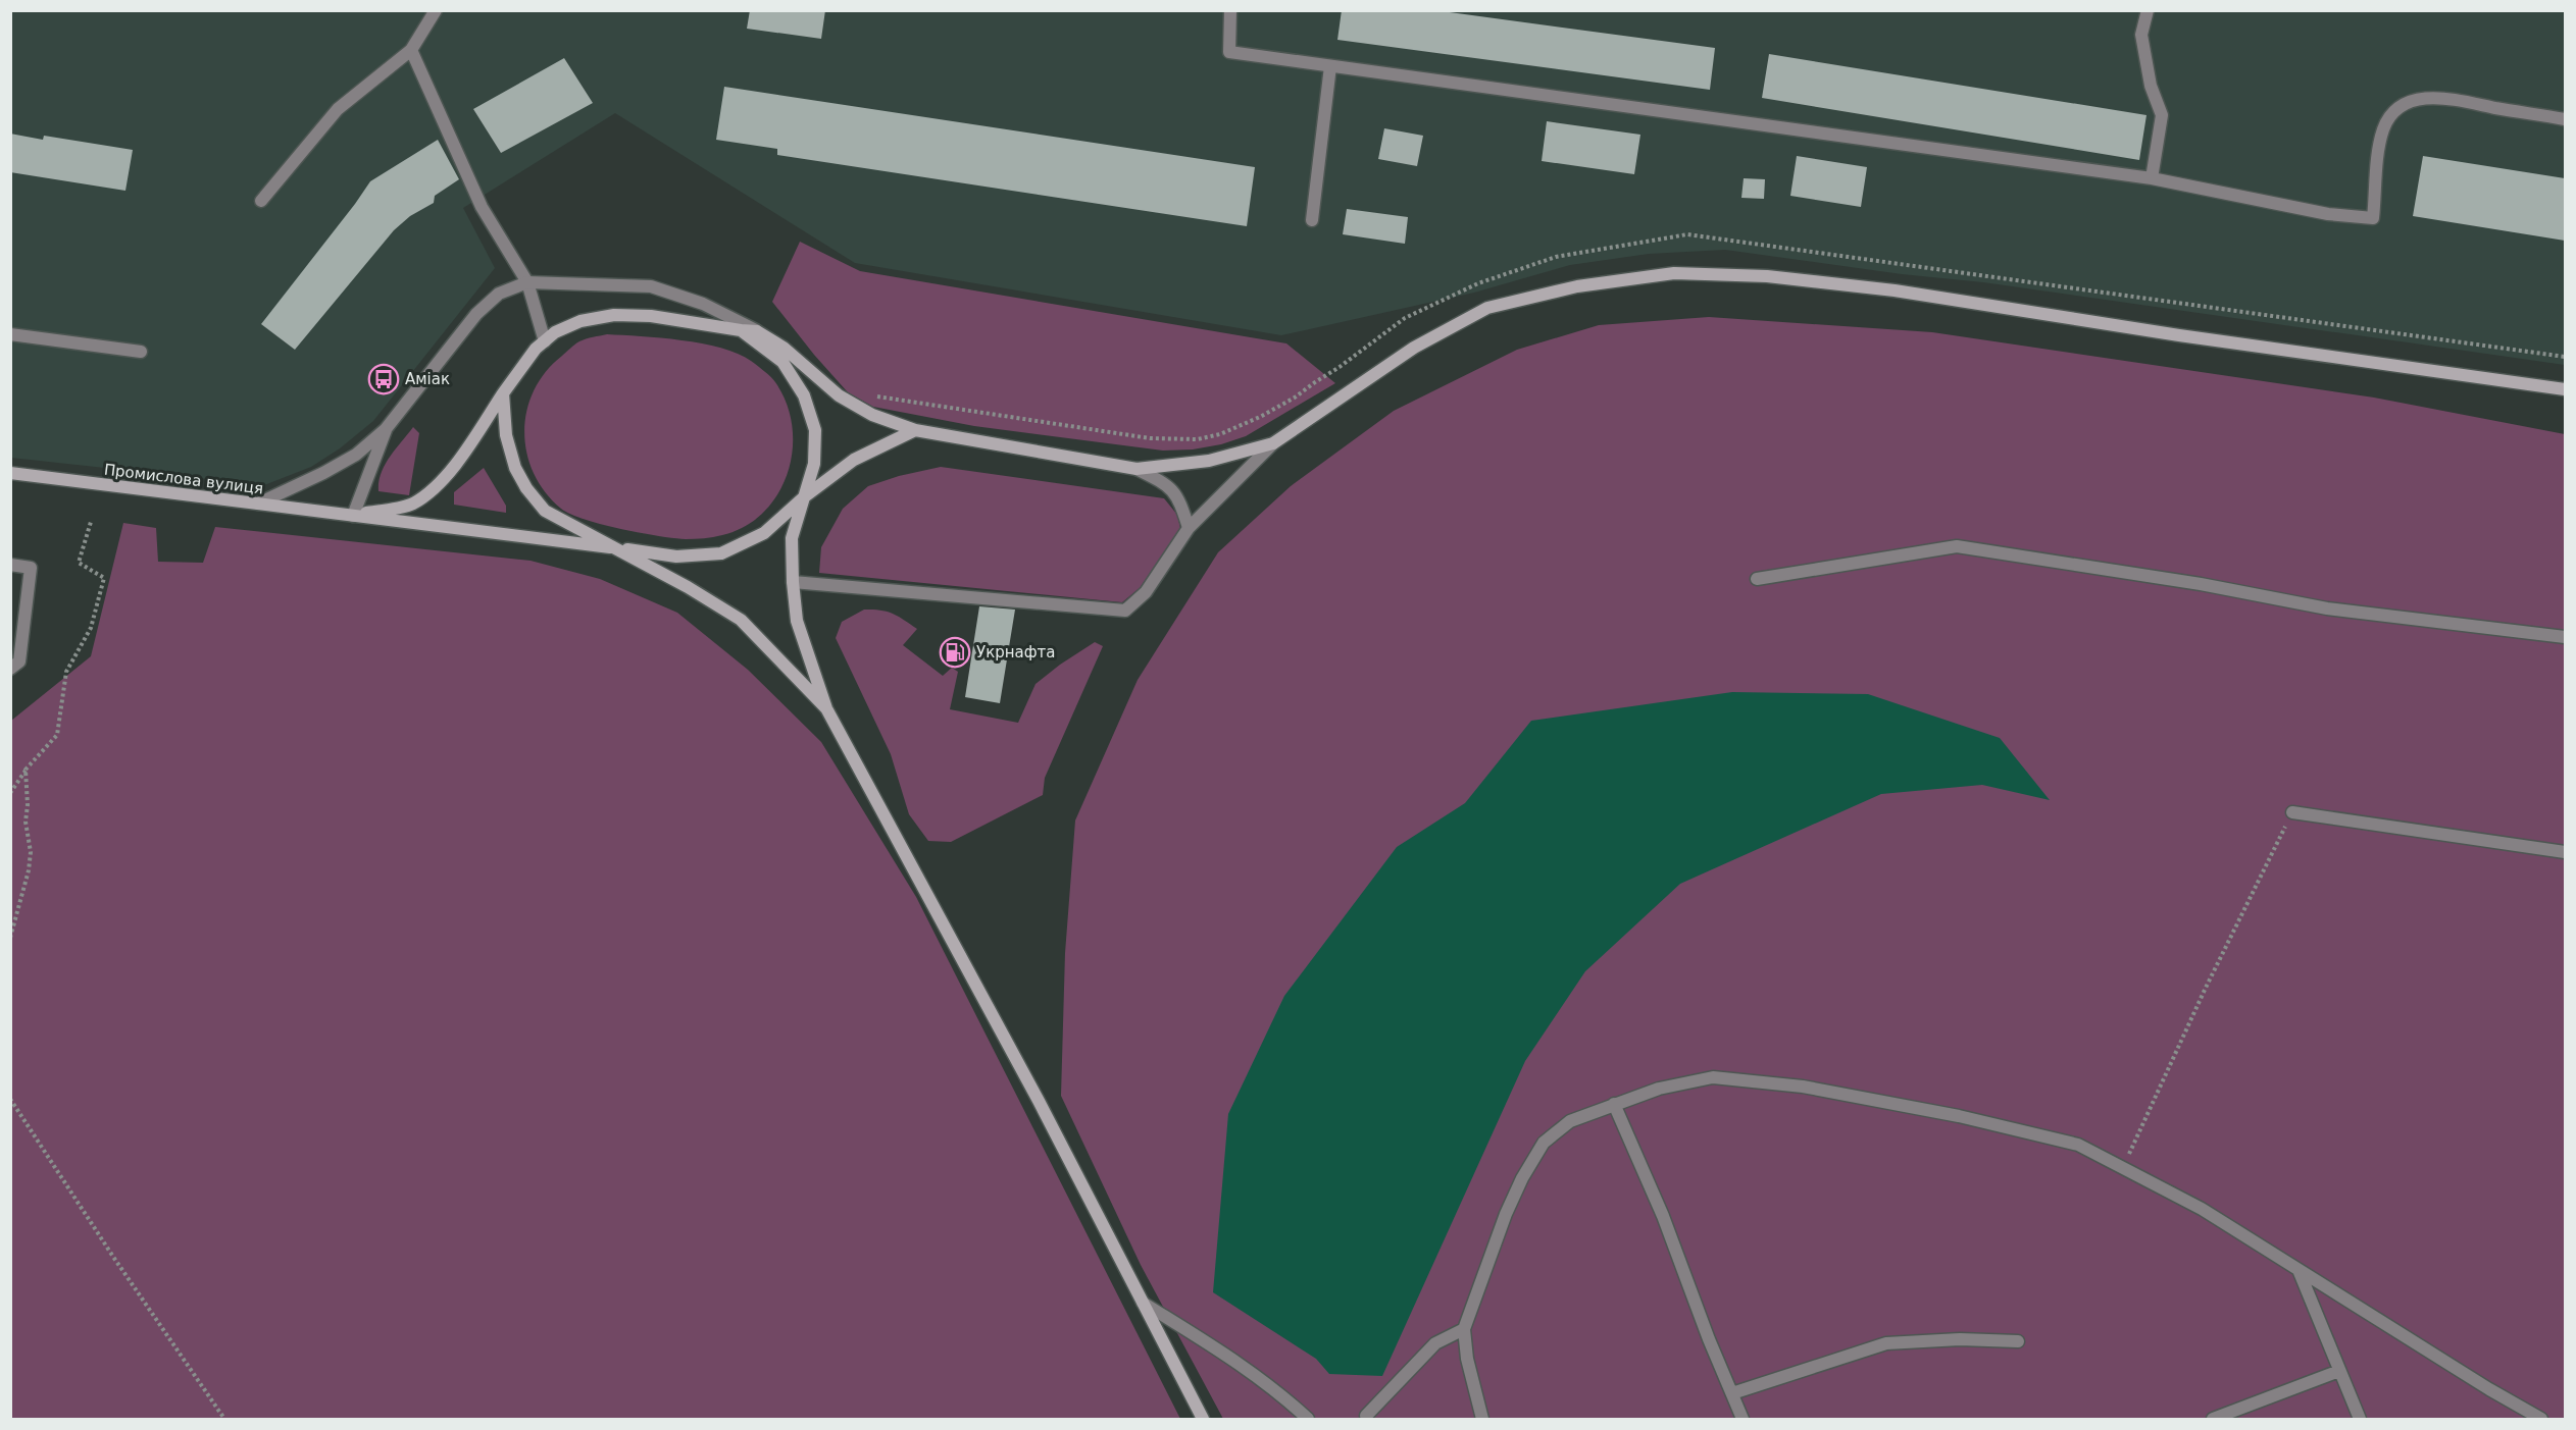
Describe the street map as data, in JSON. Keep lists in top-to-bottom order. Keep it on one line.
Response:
{"streets":{"main road":["Промислова вулиця"]},"places":{"bus stop":["Аміак"],"fuel station":["Укрнафта"]}}
